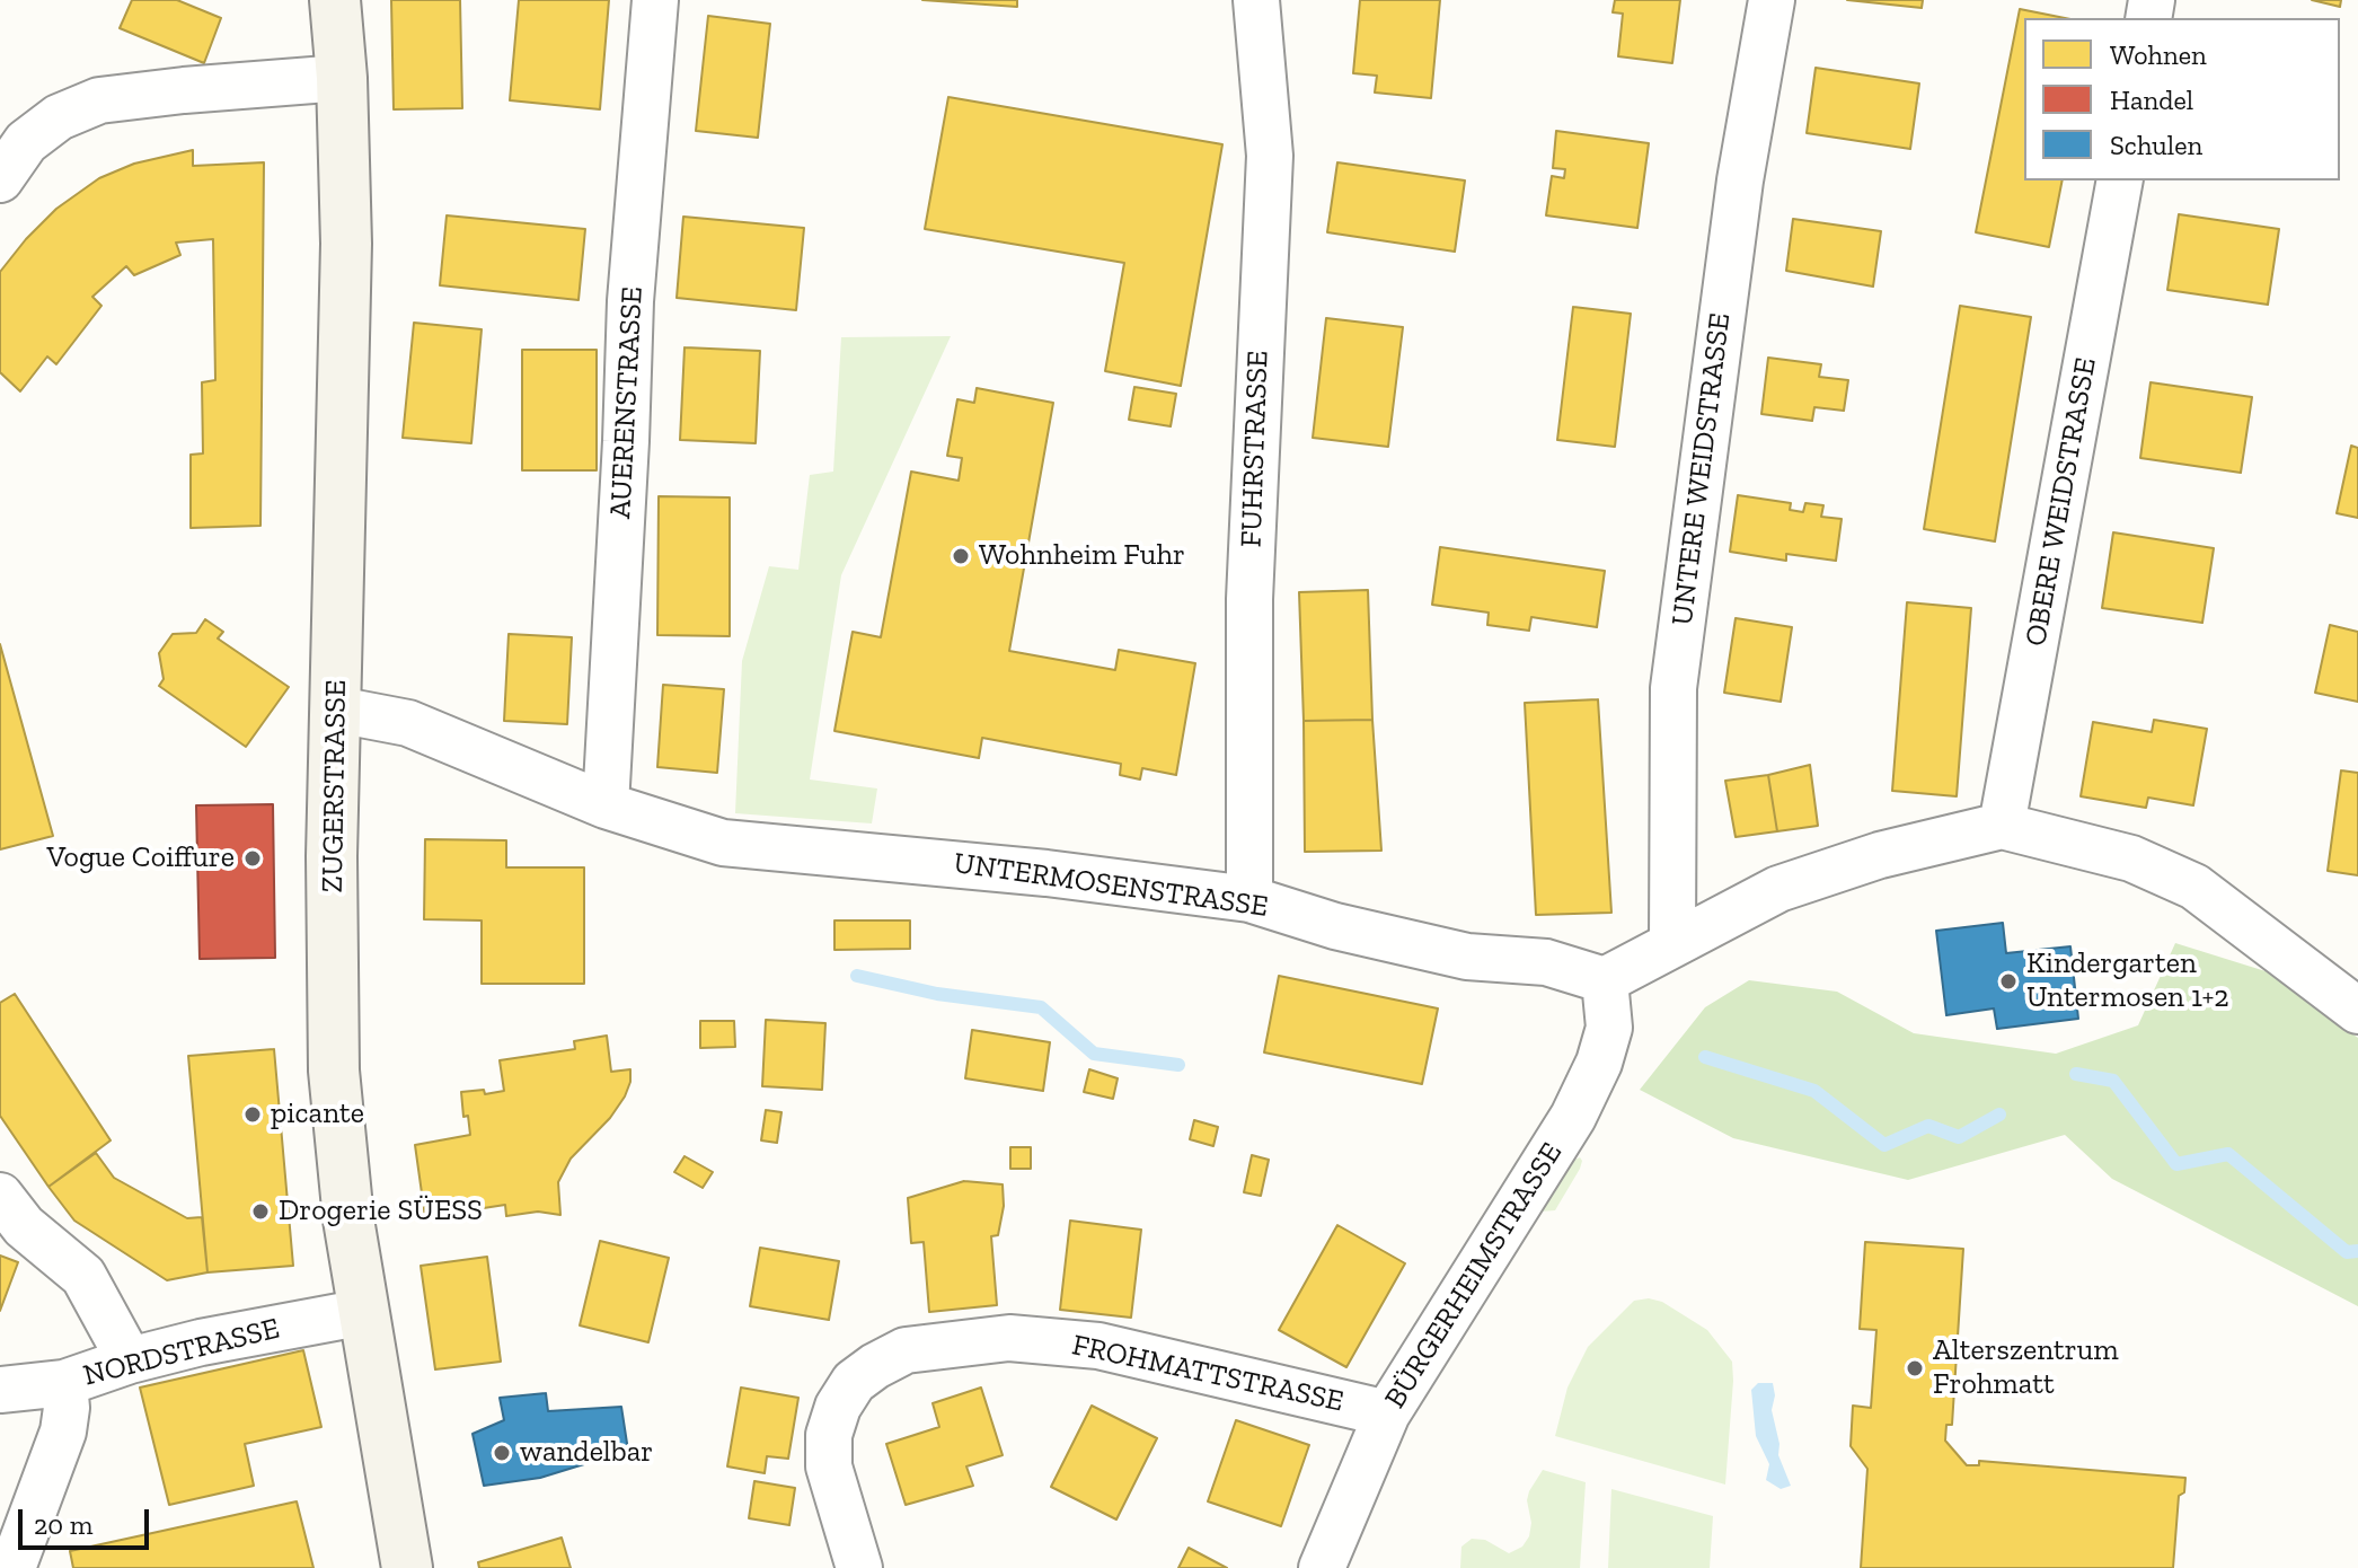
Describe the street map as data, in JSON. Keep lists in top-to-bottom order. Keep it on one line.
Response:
{"streets":{"main road":["ZUGERSTRASSE"],"street":["AUERENSTRASSE","FUHRSTRASSE","UNTERE WEIDSTRASSE","OBERE WEIDSTRASSE","UNTERMOSENSTRASSE","BÜRGERHEIMSTRASSE","NORDSTRASSE","FROHMATTSTRASSE"]},"crossings":[["AUERENSTRASSE","UNTERMOSENSTRASSE"],["FUHRSTRASSE","UNTERMOSENSTRASSE"],["ZUGERSTRASSE","UNTERMOSENSTRASSE"],["ZUGERSTRASSE","NORDSTRASSE"],["UNTERMOSENSTRASSE","BÜRGERHEIMSTRASSE"],["BÜRGERHEIMSTRASSE","FROHMATTSTRASSE"]],"places":["Wohnheim Fuhr","Vogue Coiffure","Kindergarten Untermosen 1+2","picante","Drogerie SÜESS","Alterszentrum Frohmatt","wandelbar"],"legend":["Wohnen","Handel","Schulen"],"scale_bar":"20 m"}
